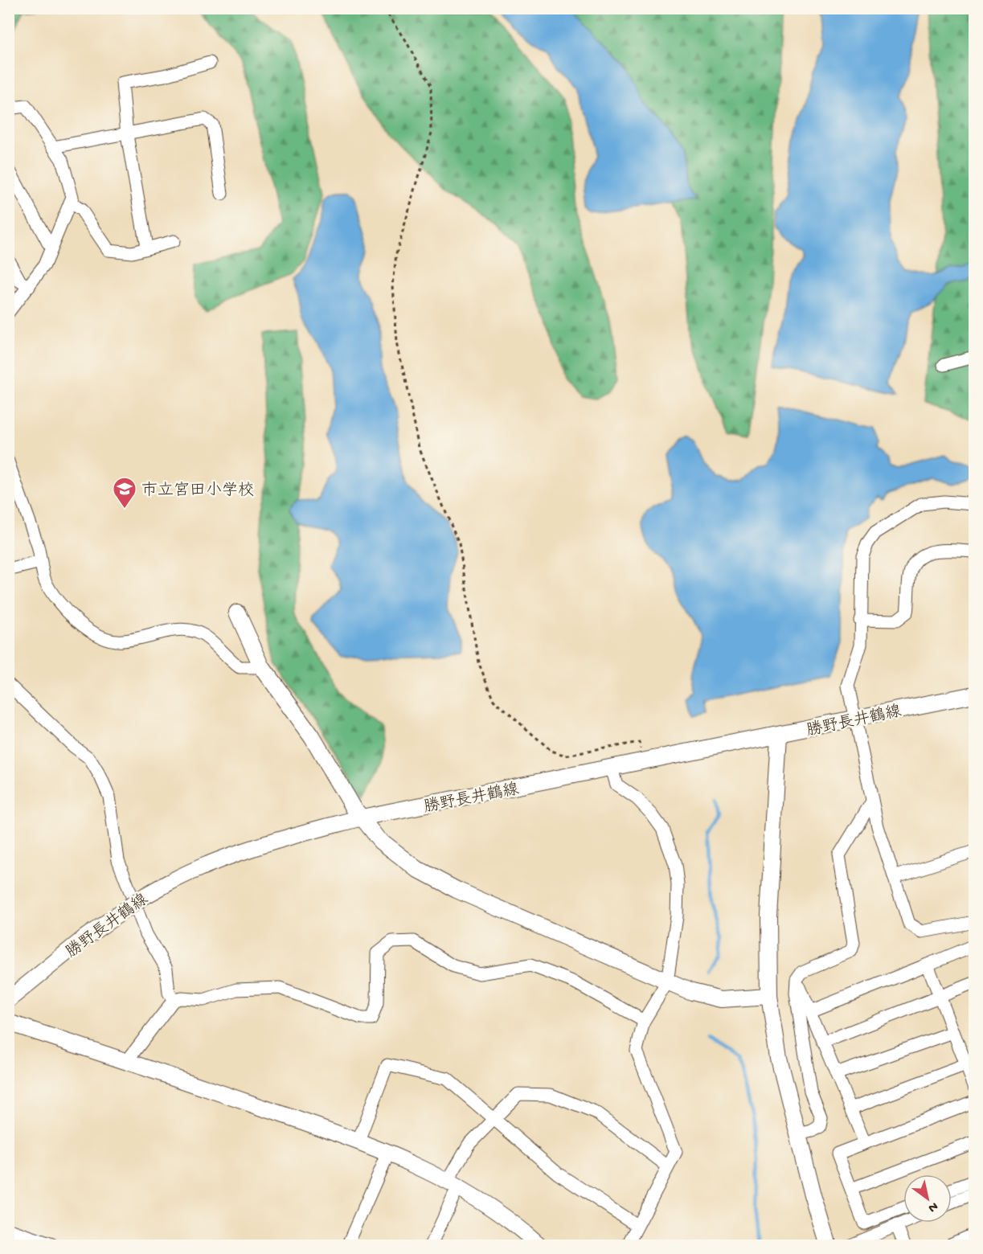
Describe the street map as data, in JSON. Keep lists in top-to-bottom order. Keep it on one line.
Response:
{"streets":{"street":["勝野長井鶴線"]},"places":{"school or university":["市立宮田小学校"]},"north":"bottom right"}
